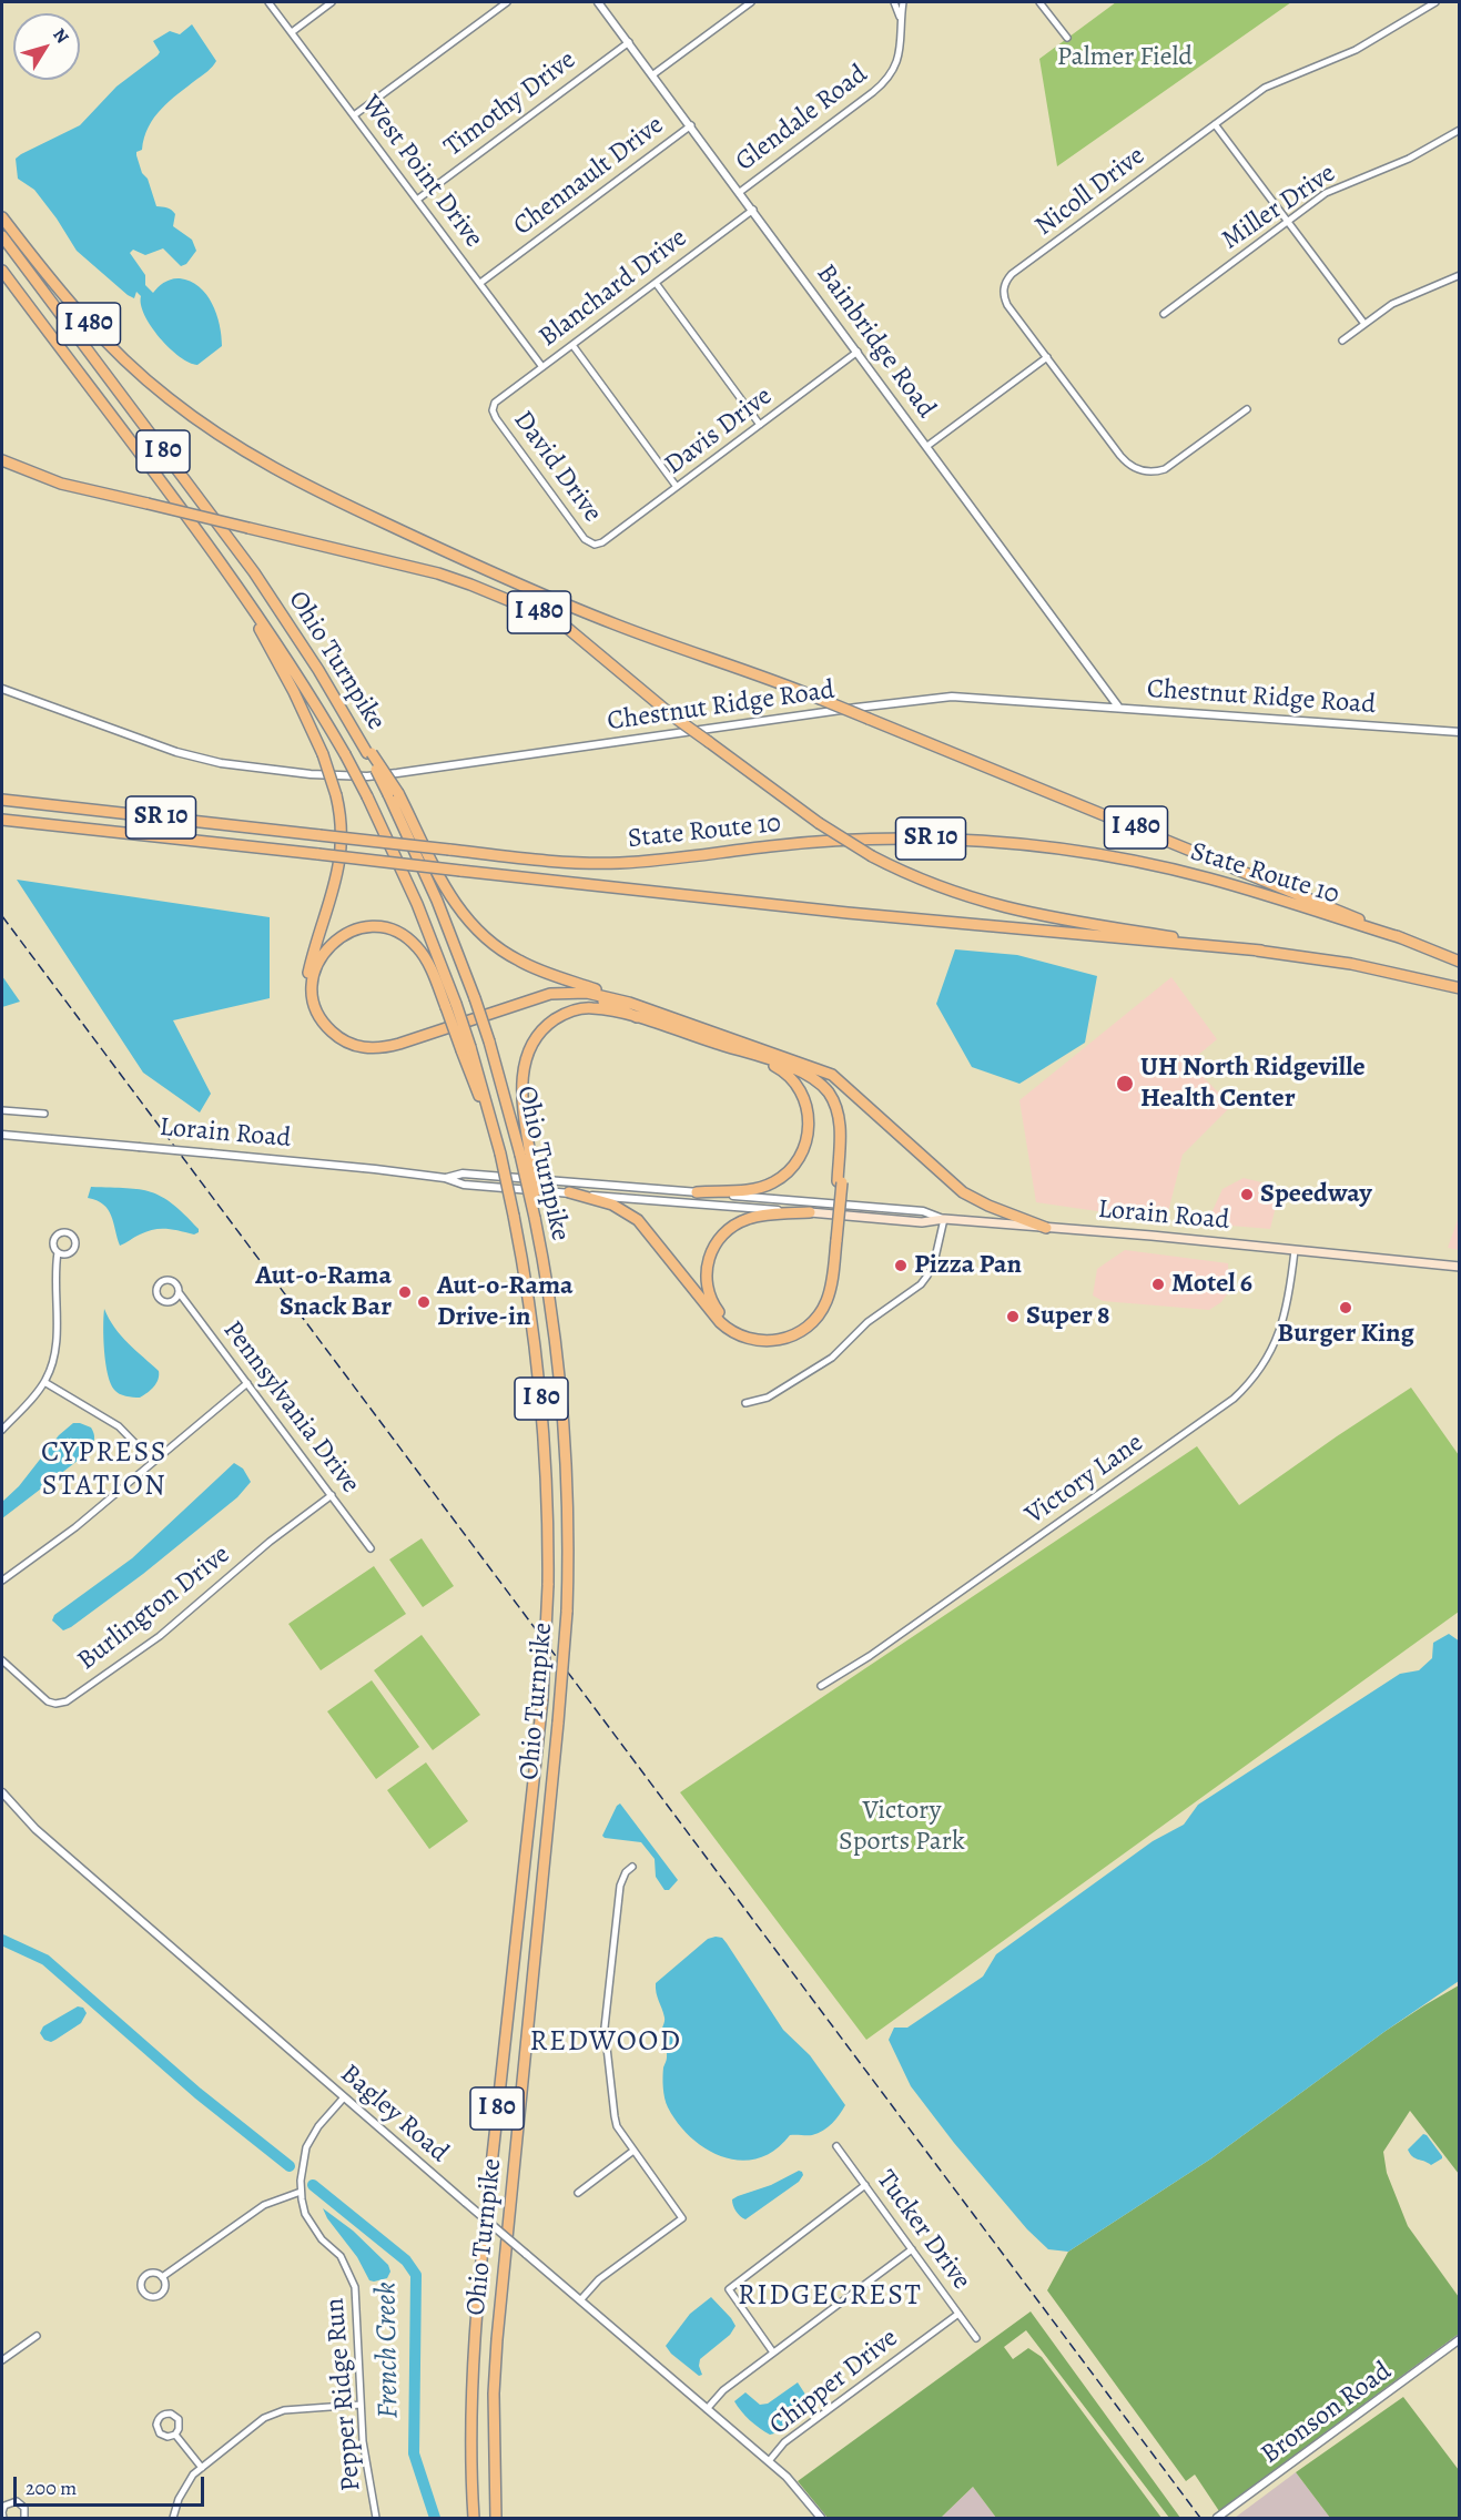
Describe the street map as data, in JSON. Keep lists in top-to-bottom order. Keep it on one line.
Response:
{"streets":{"highway":["I 480","I 80","Ohio Turnpike","SR 10","State Route 10"],"main road":["Lorain Road"],"street":["Timothy Drive","Glendale Road","West Point Drive","Chennault Drive","Nicoll Drive","Miller Drive","Blanchard Drive","Bainbridge Road","Davis Drive","David Drive","Chestnut Ridge Road","Pennsylvania Drive","Victory Lane","Burlington Drive","Bagley Road","Tucker Drive","Chipper Drive","Pepper Ridge Run","Bronson Road"]},"crossings":[["Timothy Drive","West Point Drive"],["Timothy Drive","Bainbridge Road"],["Glendale Road","Bainbridge Road"],["West Point Drive","Chennault Drive"],["West Point Drive","Blanchard Drive"],["Chennault Drive","Bainbridge Road"],["Blanchard Drive","Bainbridge Road"],["Blanchard Drive","David Drive"],["I 480","State Route 10"],["Bainbridge Road","Davis Drive"],["Bainbridge Road","Chestnut Ridge Road"],["Davis Drive","David Drive"],["Lorain Road","Victory Lane"],["Pennsylvania Drive","Burlington Drive"],["Bagley Road","Chipper Drive"],["Bagley Road","Pepper Ridge Run"],["Tucker Drive","Chipper Drive"]],"districts":["CYPRESS STATION","REDWOOD","RIDGECREST"],"water":["French Creek"],"parks":["Palmer Field","Victory Sports Park"],"places":["UH North Ridgeville Health Center","Speedway","Pizza Pan","Motel 6","Aut-o-Rama Snack Bar","Aut-o-Rama Drive-in","Burger King","Super 8"],"scale_bar":"200 m","north":"top right"}
